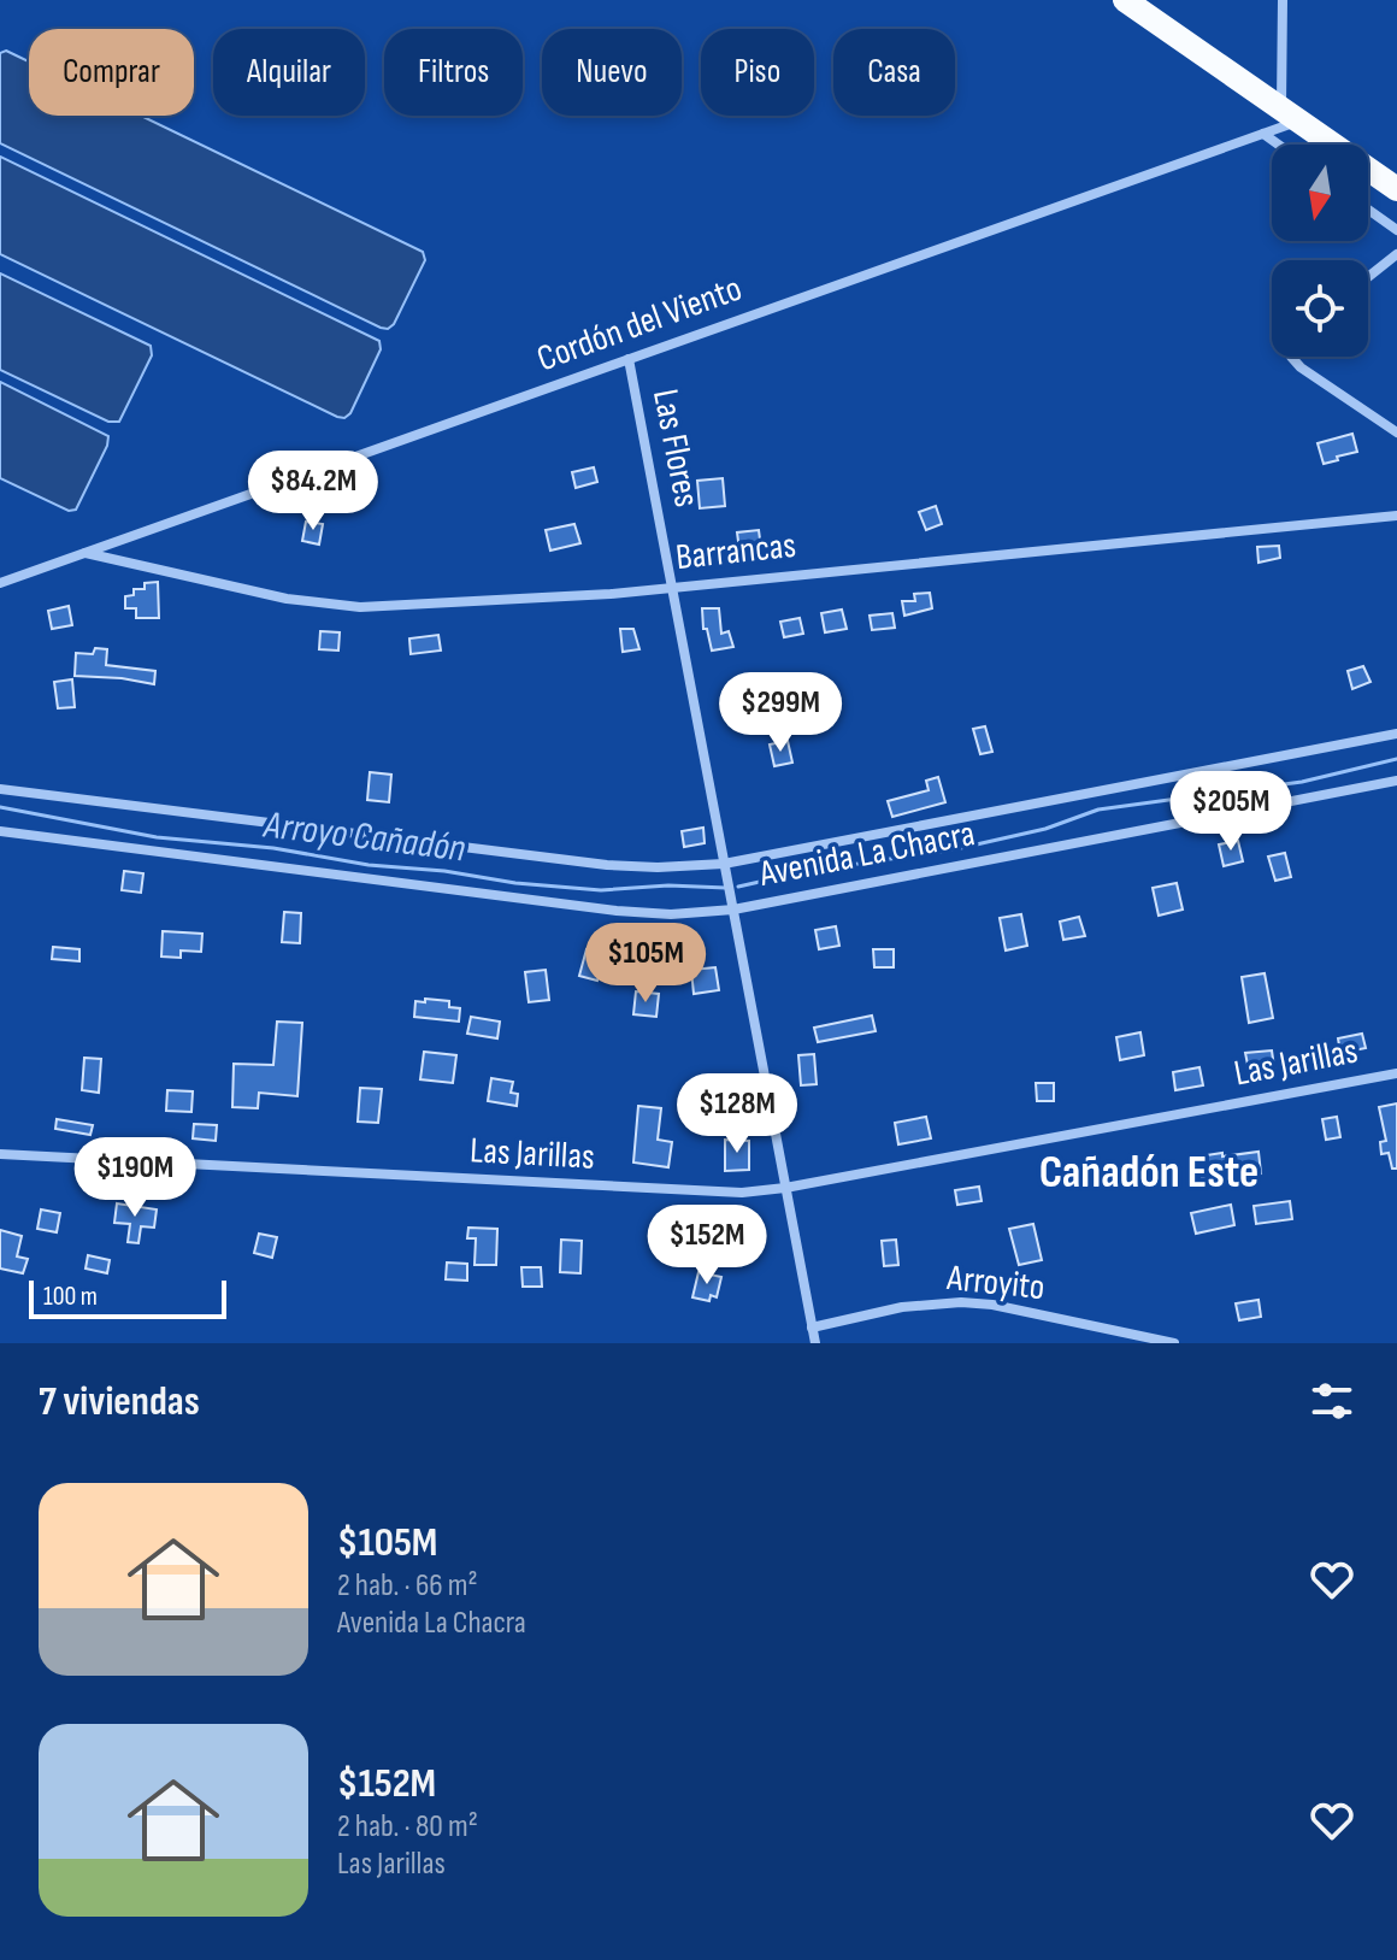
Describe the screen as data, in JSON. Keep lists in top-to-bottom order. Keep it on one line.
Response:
{"streets":{"street":["Cordón del Viento","Las Flores","Barrancas","Avenida La Chacra","Las Jarillas","Arroyito"]},"crossings":[["Cordón del Viento","Las Flores"],["Cordón del Viento","Barrancas"],["Las Flores","Barrancas"],["Las Flores","Avenida La Chacra"],["Las Flores","Las Jarillas"],["Las Flores","Arroyito"]],"districts":["Cañadón Este"],"water":["Arroyo Cañadón"],"scale_bar":"100 m","north":"bottom","page":{"chip":["Comprar","Alquilar","Filtros","Nuevo","Piso","Casa"],"price":["$84.2M","$299M","$205M","$105M","$128M","$190M","$152M"],"scale":"100 m","heading":"7 viviendas","list":[{"name":"$105M","note":"2 hab. · 66 m² · Avenida La Chacra"},{"name":"$152M","note":"2 hab. · 80 m² · Las Jarillas"}]}}
